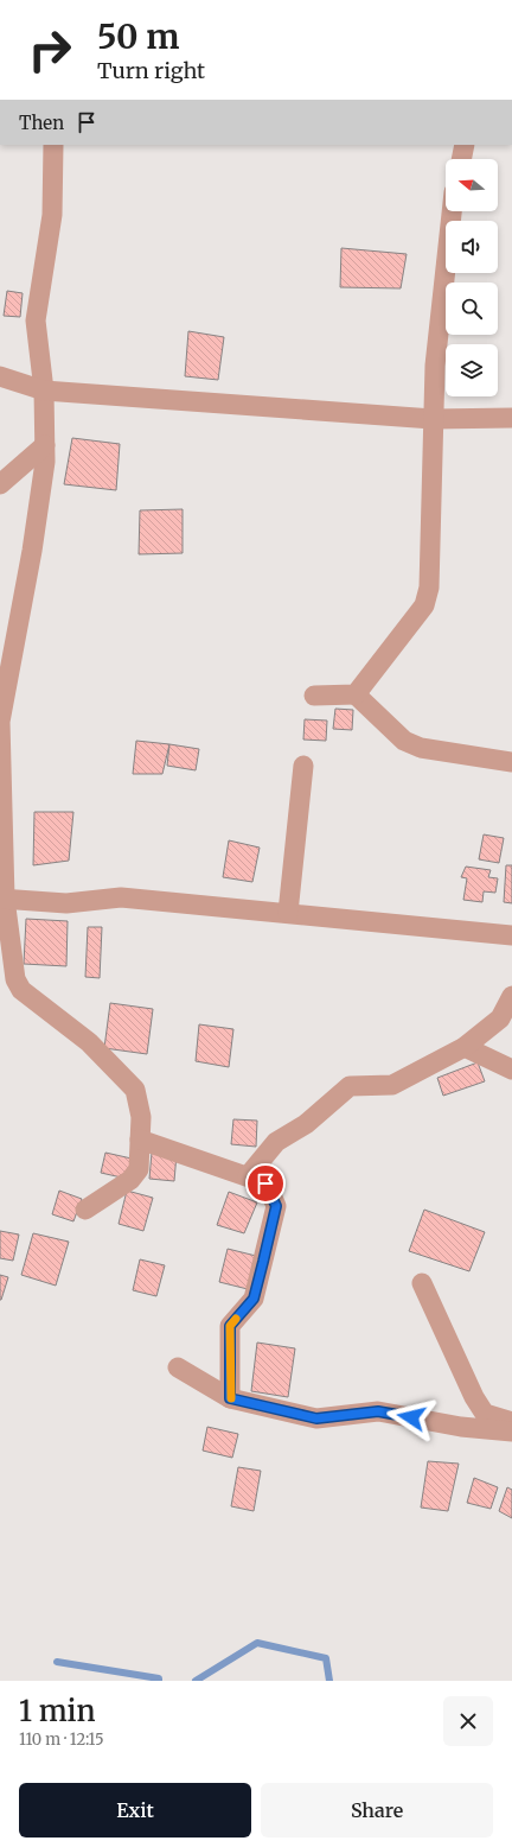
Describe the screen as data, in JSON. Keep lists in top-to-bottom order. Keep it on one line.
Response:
{"north":"left","page":{"turn":["50 m","Turn right"],"then":"Then","heading":["1 min","110 m · 12:15"],"buttons":["Exit","Share"]}}
